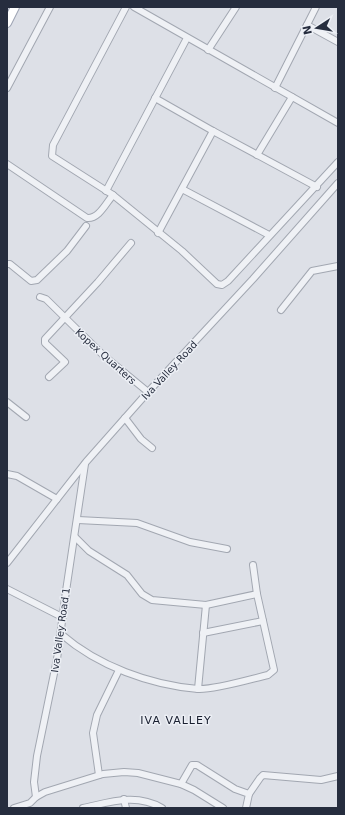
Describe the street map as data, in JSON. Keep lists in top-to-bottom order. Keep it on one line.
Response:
{"streets":{"street":["Kopex Quarters","Iva Valley Road","Iva Valley Road 1"]},"crossings":[["Kopex Quarters","Iva Valley Road"],["Iva Valley Road","Iva Valley Road 1"]],"districts":["IVA VALLEY"],"north":"left"}
